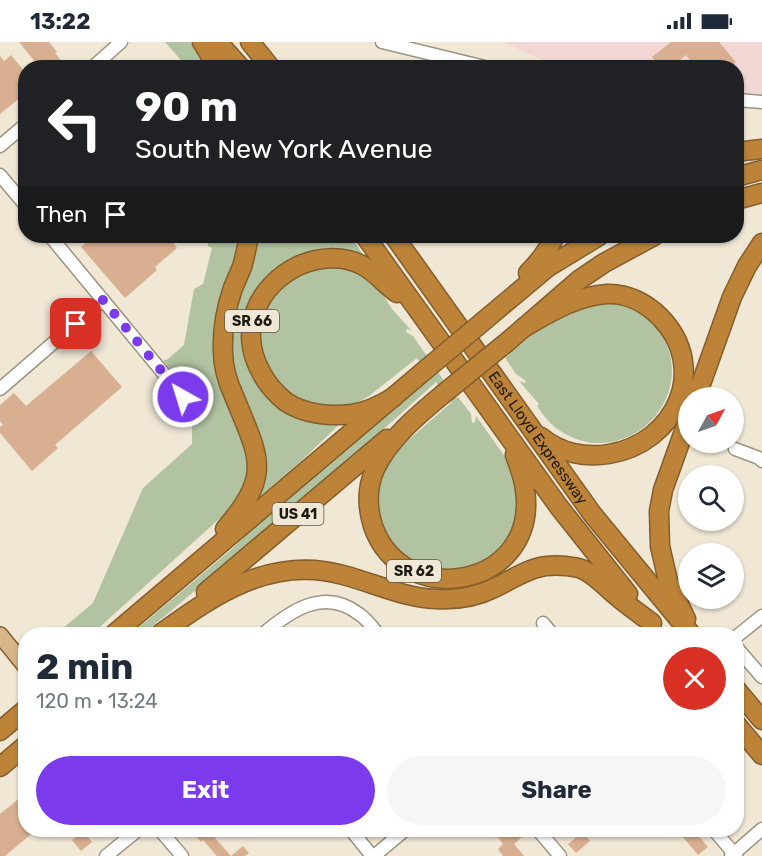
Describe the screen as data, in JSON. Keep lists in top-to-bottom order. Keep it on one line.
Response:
{"streets":{"highway":["SR 66","East Lloyd Expressway","US 41","SR 62"]},"crossings":[["SR 66","East Lloyd Expressway"],["SR 66","US 41"],["East Lloyd Expressway","SR 62"],["US 41","SR 62"]],"north":"top right","page":{"status":"13:22","turn":["90 m","South New York Avenue"],"then":"Then","heading":["2 min","120 m · 13:24"],"buttons":["Exit","Share"]}}
